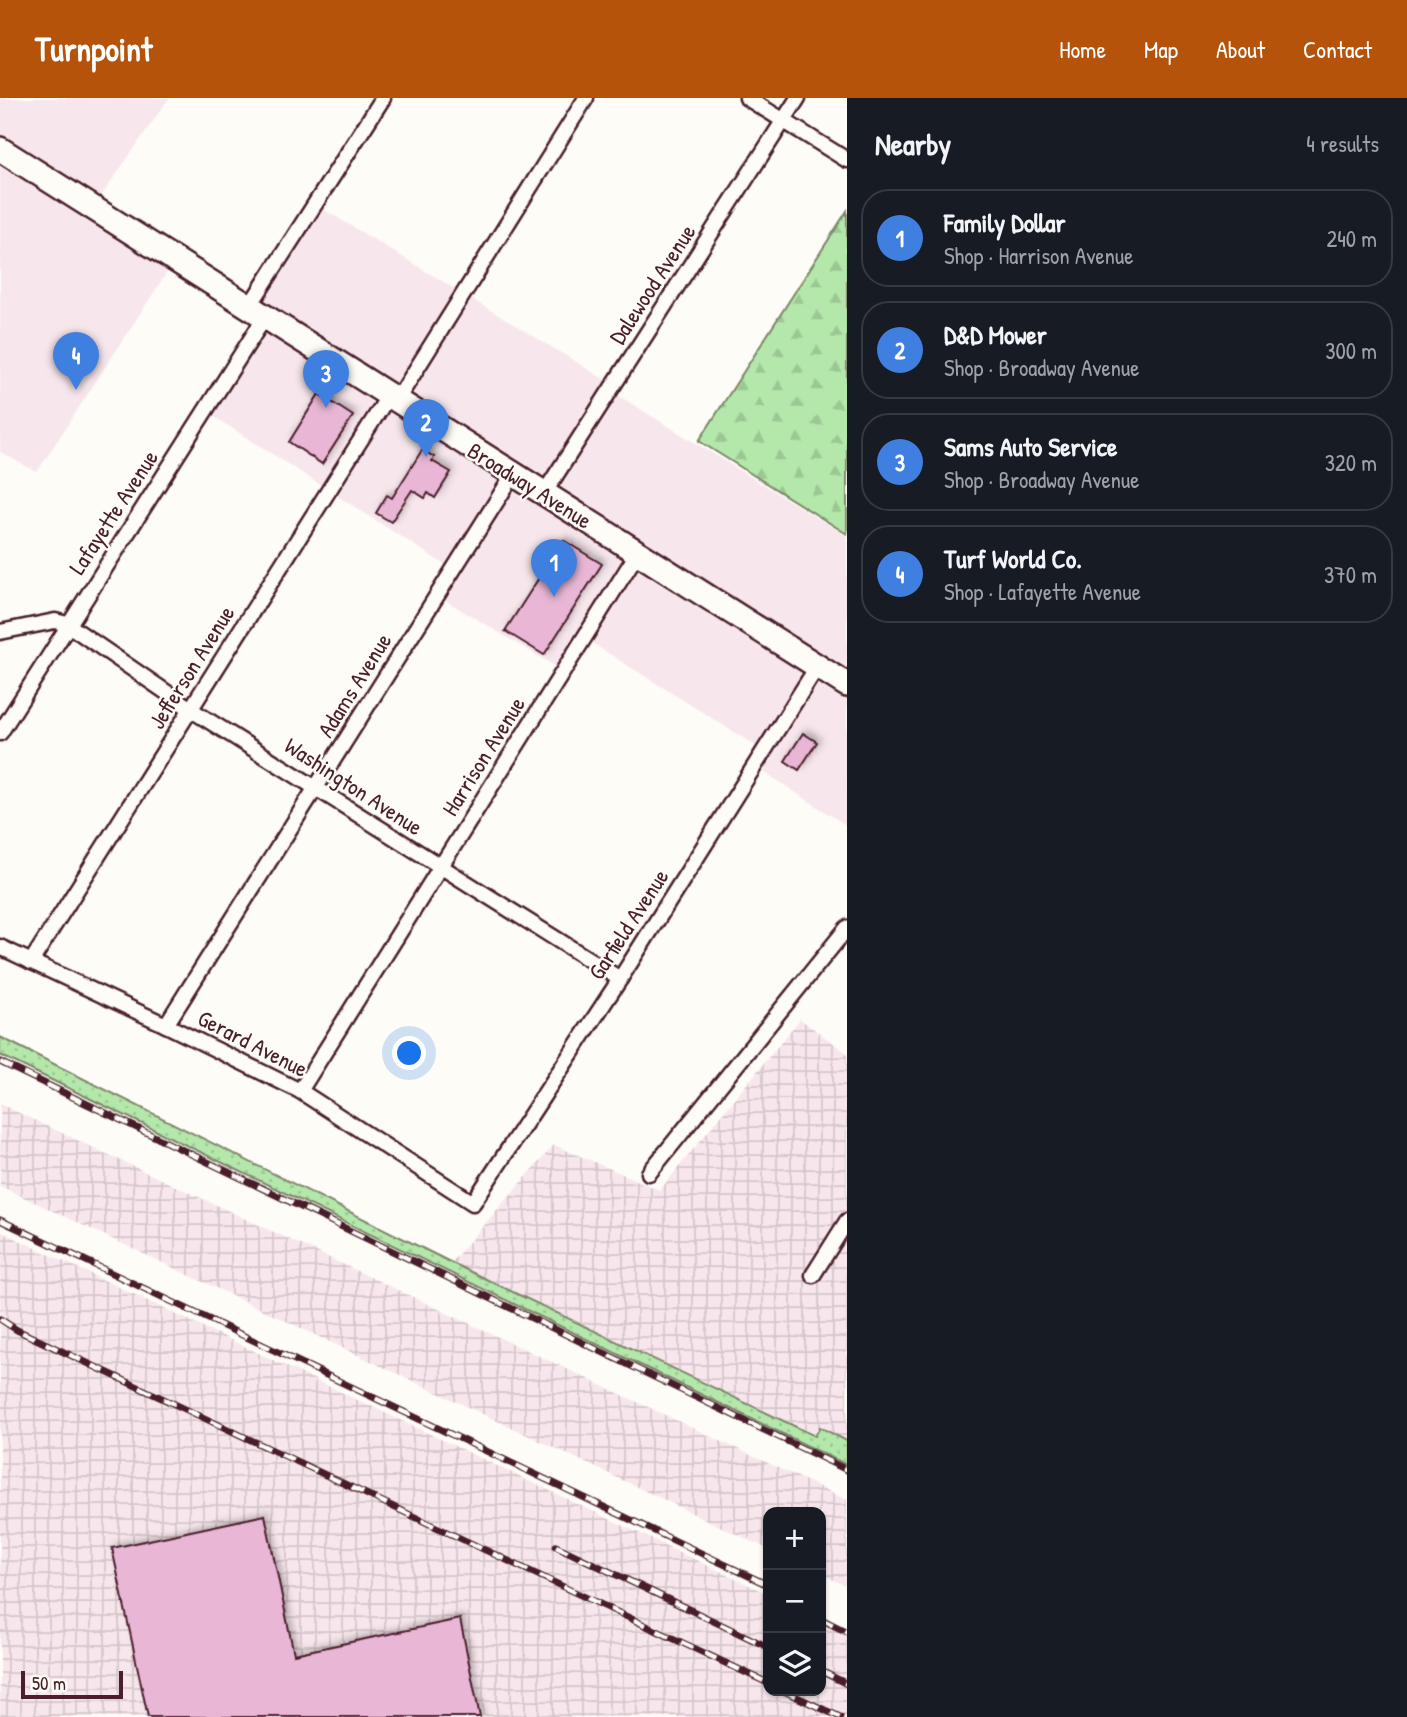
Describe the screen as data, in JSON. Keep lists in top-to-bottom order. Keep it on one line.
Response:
{"streets":{"main road":["Broadway Avenue"],"street":["Dalewood Avenue","Lafayette Avenue","Jefferson Avenue","Adams Avenue","Harrison Avenue","Washington Avenue","Garfield Avenue","Gerard Avenue"]},"crossings":[["Dalewood Avenue","Broadway Avenue"],["Broadway Avenue","Lafayette Avenue"],["Broadway Avenue","Jefferson Avenue"],["Broadway Avenue","Adams Avenue"],["Broadway Avenue","Harrison Avenue"],["Broadway Avenue","Garfield Avenue"],["Lafayette Avenue","Washington Avenue"],["Jefferson Avenue","Washington Avenue"],["Jefferson Avenue","Gerard Avenue"],["Adams Avenue","Washington Avenue"],["Adams Avenue","Gerard Avenue"],["Harrison Avenue","Washington Avenue"],["Harrison Avenue","Gerard Avenue"],["Washington Avenue","Garfield Avenue"],["Garfield Avenue","Gerard Avenue"]],"scale_bar":"50 m","page":{"header":"Turnpoint","nav":["Home","Map","About","Contact"],"heading":["Nearby","4 results"],"list":[{"mark":"1","name":"Family Dollar","note":"Shop · Harrison Avenue","value":"240 m"},{"mark":"2","name":"D&D Mower","note":"Shop · Broadway Avenue","value":"300 m"},{"mark":"3","name":"Sams Auto Service","note":"Shop · Broadway Avenue","value":"320 m"},{"mark":"4","name":"Turf World Co.","note":"Shop · Lafayette Avenue","value":"370 m"}],"pins":["4","3","2","1"],"map_buttons":["+","−"],"scale":"50 m"}}
